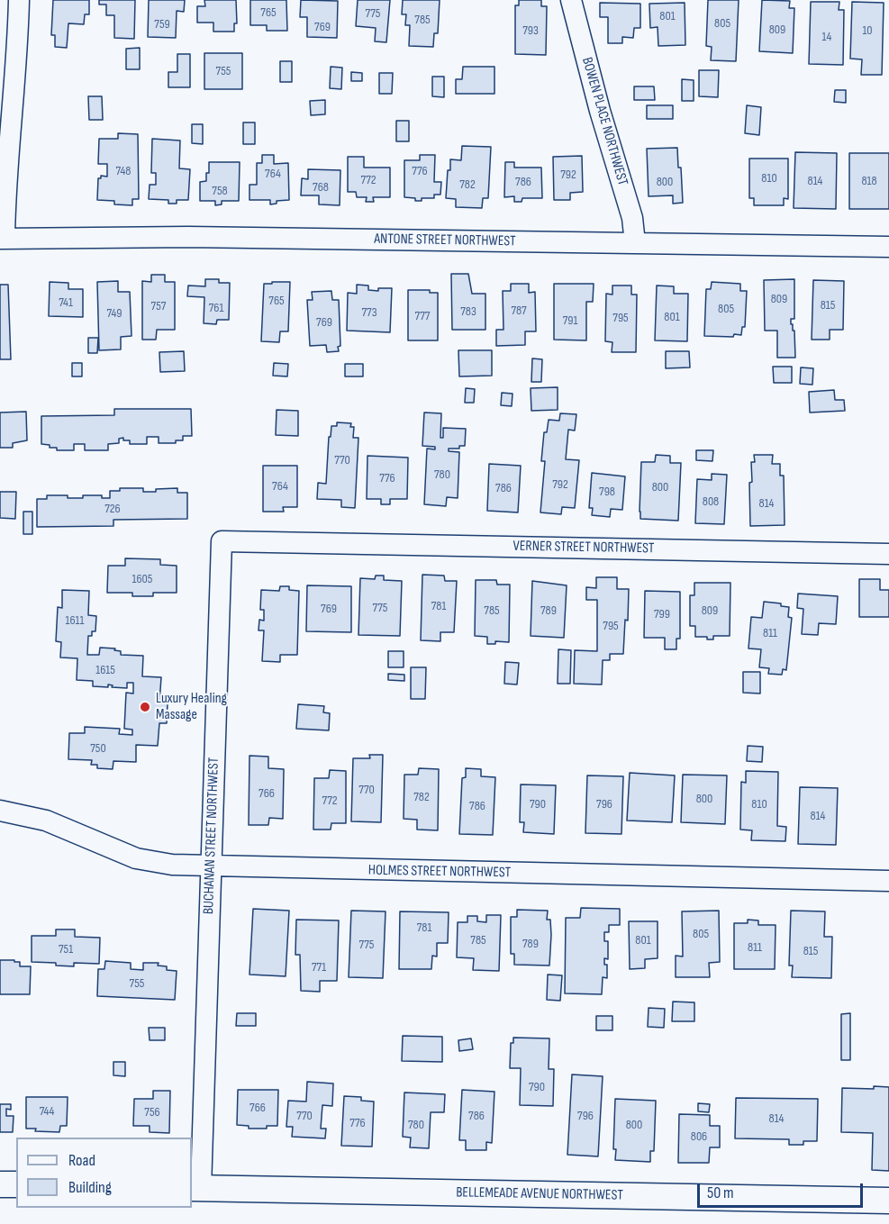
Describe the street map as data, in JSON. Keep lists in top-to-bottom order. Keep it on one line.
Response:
{"streets":{"street":["BOWEN PLACE NORTHWEST","ANTONE STREET NORTHWEST","VERNER STREET NORTHWEST","BUCHANAN STREET NORTHWEST","HOLMES STREET NORTHWEST","BELLEMEADE AVENUE NORTHWEST"]},"crossings":[["BOWEN PLACE NORTHWEST","ANTONE STREET NORTHWEST"],["VERNER STREET NORTHWEST","BUCHANAN STREET NORTHWEST"],["BUCHANAN STREET NORTHWEST","HOLMES STREET NORTHWEST"],["BUCHANAN STREET NORTHWEST","BELLEMEADE AVENUE NORTHWEST"]],"places":["Luxury Healing Massage"],"house_numbers":["765","775","801","785","805","759","769","809","793","10","14","755","748","776","764","792","810","772","814","818","786","800","782","768","758","809","765","741","815","757","761","805","787","783","773","749","777","801","795","791","769","770","780","776","792","764","800","786","798","808","814","726","1605","781","775","769","785","789","809","799","1611","795","811","1615","750","770","766","782","800","772","790","796","810","786","814","781","805","785","801","789","775","811","751","815","771","755","790","766","744","756","770","786","796","814","776","780","800","806"],"legend":["Road","Building"],"scale_bar":"50 m"}
